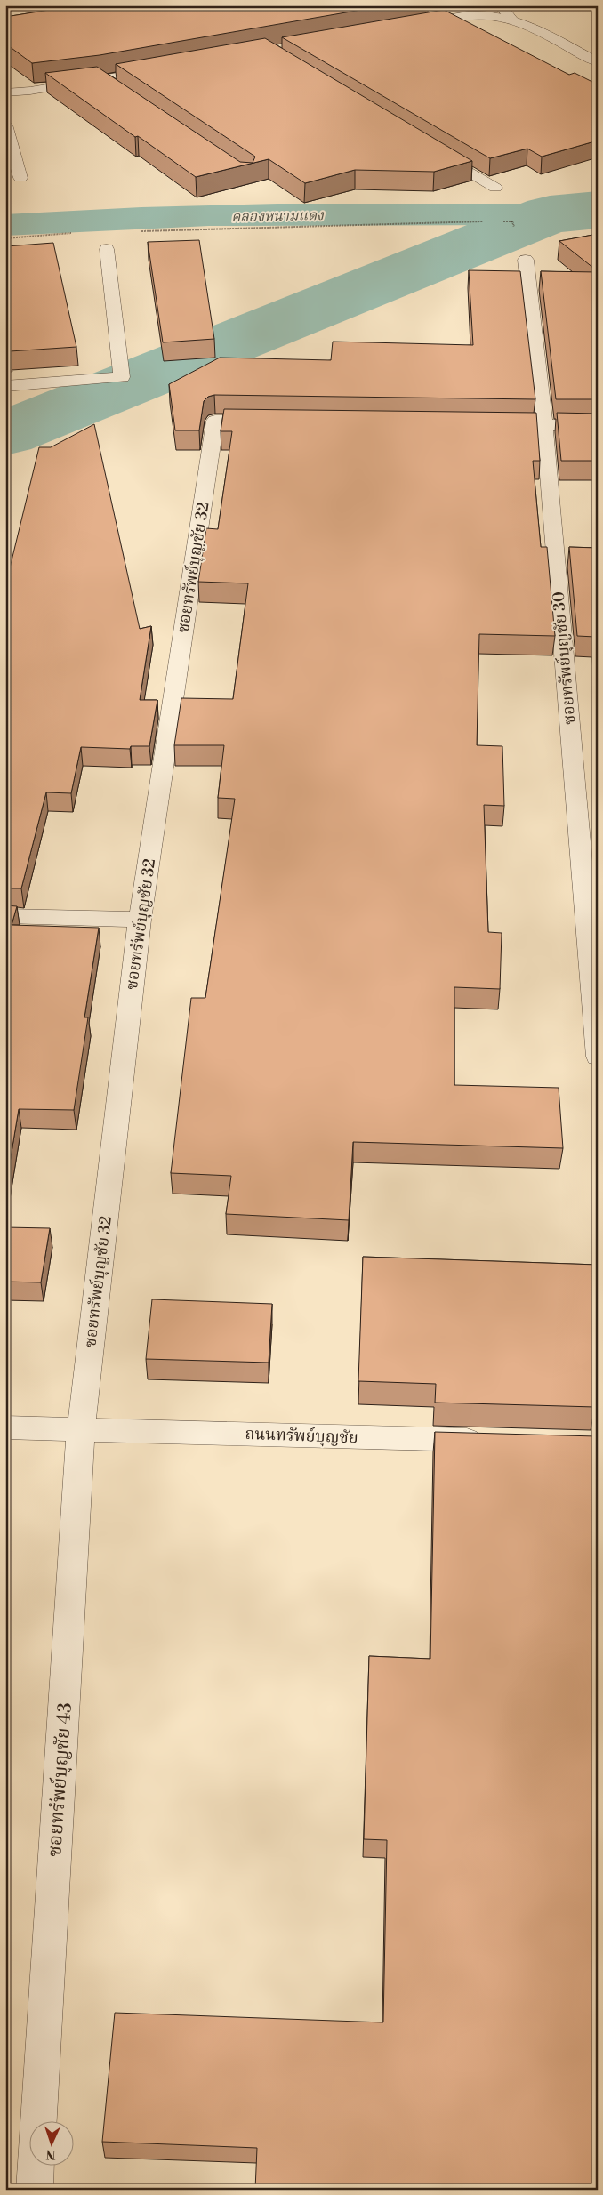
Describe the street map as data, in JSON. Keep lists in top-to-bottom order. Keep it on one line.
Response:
{"streets":{"street":["ซอยทรัพย์บุญชัย 32","ซอยทรัพย์บุญชัย 30","ถนนทรัพย์บุญชัย","ซอยทรัพย์บุญชัย 43"]},"crossings":[["ซอยทรัพย์บุญชัย 32","ถนนทรัพย์บุญชัย"],["ซอยทรัพย์บุญชัย 32","ซอยทรัพย์บุญชัย 43"],["ถนนทรัพย์บุญชัย","ซอยทรัพย์บุญชัย 43"]],"water":["คลองหนามแดง"],"north":"bottom"}
